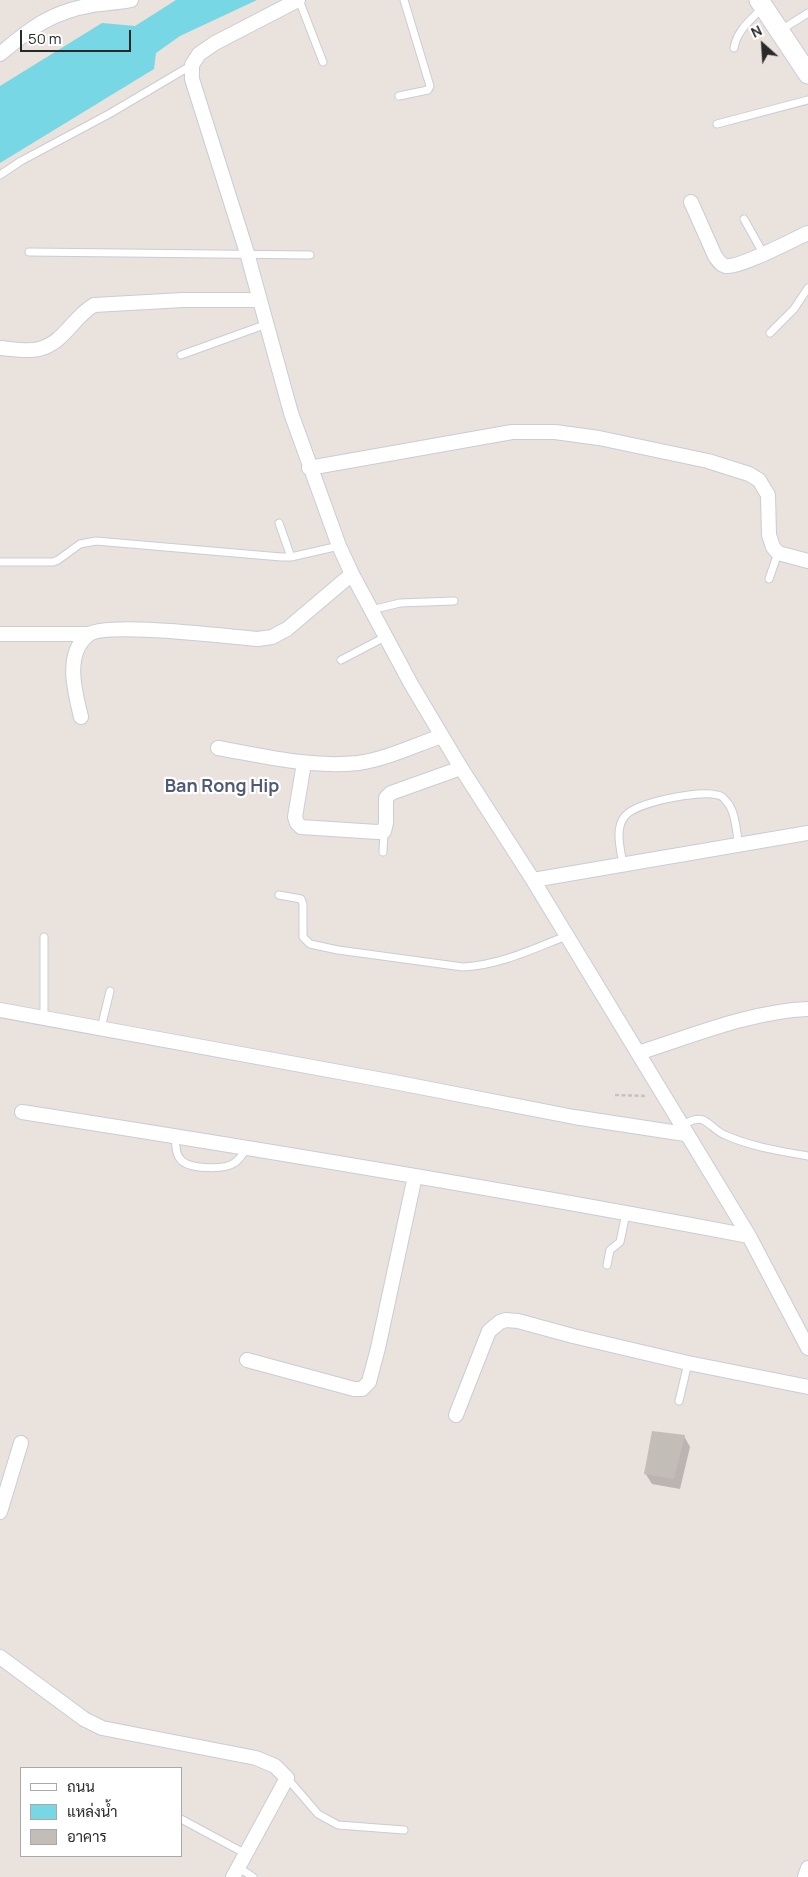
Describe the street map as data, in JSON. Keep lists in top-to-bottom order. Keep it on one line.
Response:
{"districts":["Ban Rong Hip"],"legend":["ถนน","แหล่งน้ำ","อาคาร"],"scale_bar":"50 m","north":"top left"}
